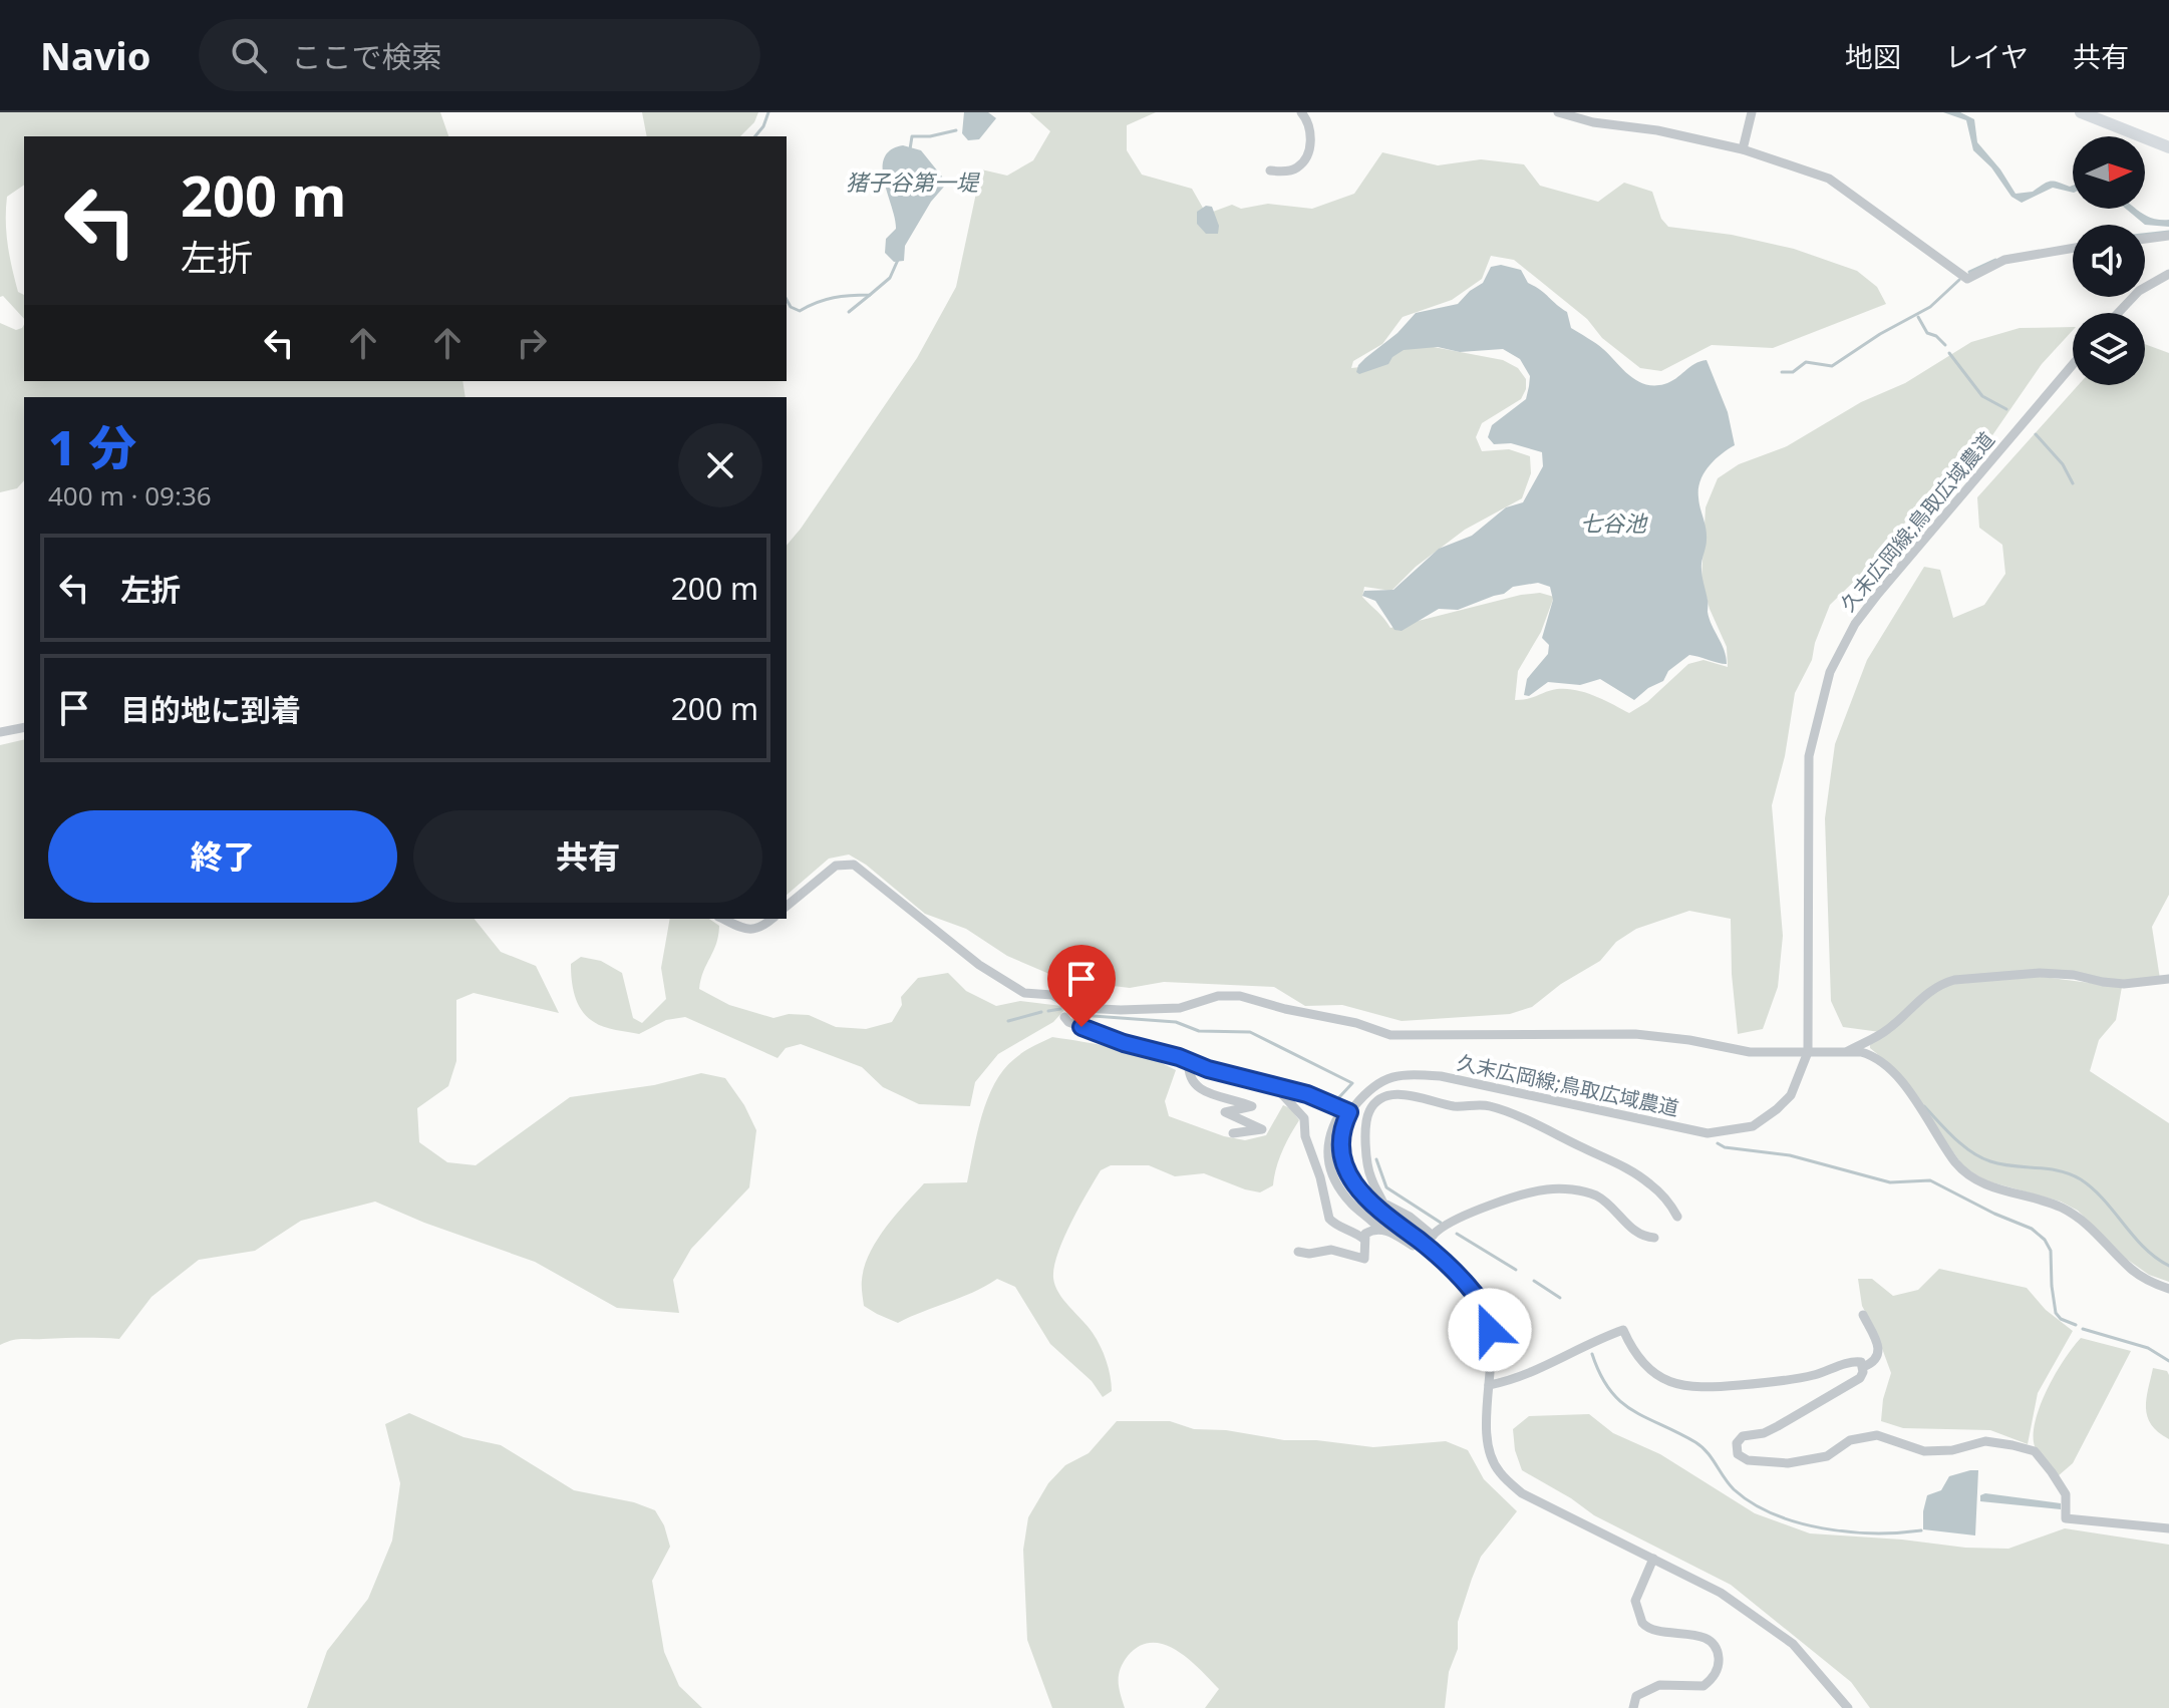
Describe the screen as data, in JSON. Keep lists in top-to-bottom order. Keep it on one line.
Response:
{"streets":{"street":["久末広岡線;鳥取広域農道"]},"water":["猪子谷第一堤","七谷池"],"north":"right","page":{"header":"Navio","search":"ここで検索","nav":["地図","レイヤ","共有"],"turn":["200 m","左折"],"heading":["1 分","400 m · 09:36"],"list":[{"name":"左折","value":"200 m"},{"name":"目的地に到着","value":"200 m"}],"buttons":["終了","共有"]}}
